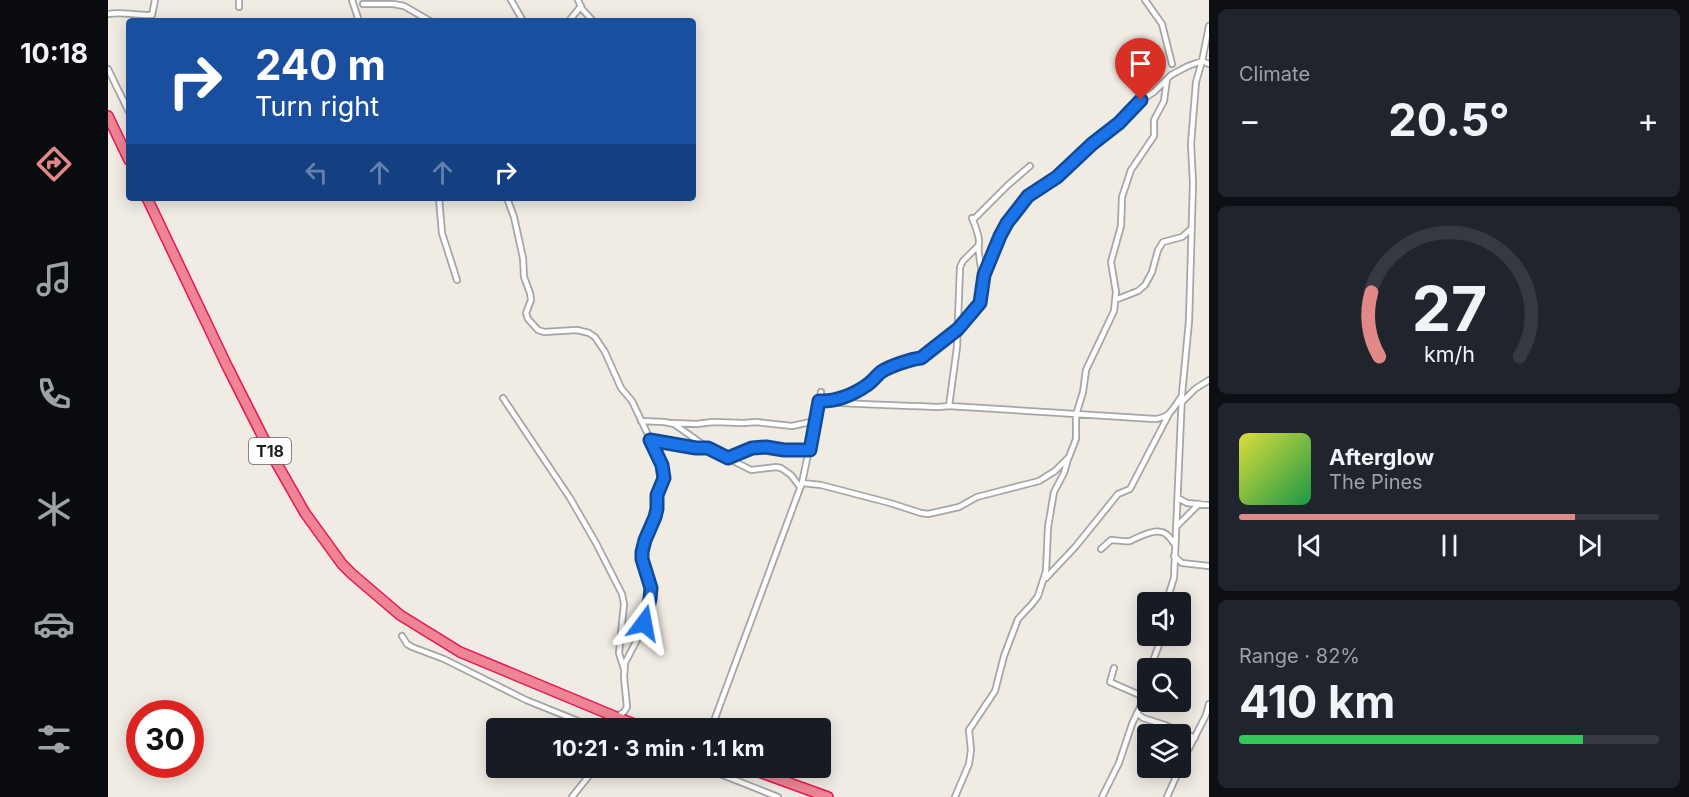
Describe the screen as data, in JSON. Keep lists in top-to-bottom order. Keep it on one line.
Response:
{"streets":{"highway":["T18"]},"page":{"tabs":"10:18","tile":["Climate",["Range · 82%","410 km"]],"turn":["240 m","Turn right"],"heat":["−","20.5°","+"],"song":["Afterglow","The Pines"],"limit":"30","trip":"10:21 · 3 min · 1.1 km","gauge":["27","km/h"]}}
